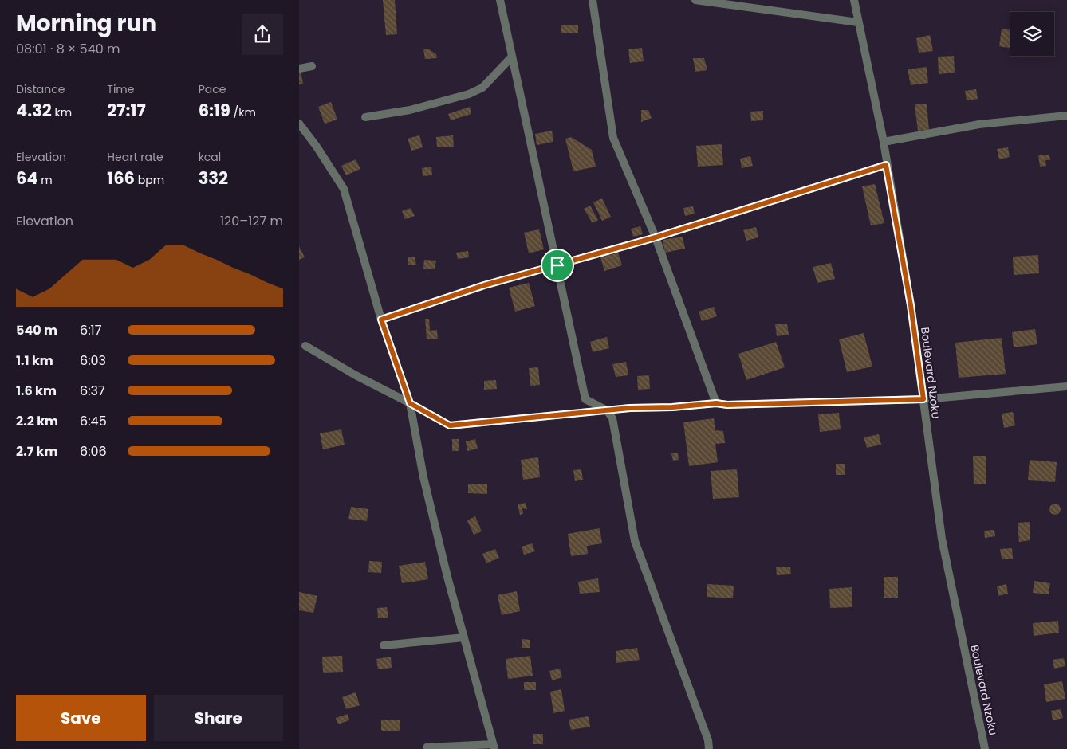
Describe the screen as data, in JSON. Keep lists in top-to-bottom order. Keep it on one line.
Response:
{"streets":{"street":["Boulevard Nzoku"]},"page":{"heading":["Morning run","08:01 · 8 × 540 m"],"stats":[["Distance","4.32 km"],["Time","27:17"],["Pace","6:19 /km"],["Elevation","64 m"],["Heart rate","166 bpm"],["kcal","332"]],"chart":["Elevation","120–127 m"],"list":[{"name":"540 m","note":"6:17"},{"name":"1.1 km","note":"6:03"},{"name":"1.6 km","note":"6:37"},{"name":"2.2 km","note":"6:45"},{"name":"2.7 km","note":"6:06"}],"buttons":["Save","Share"]}}
